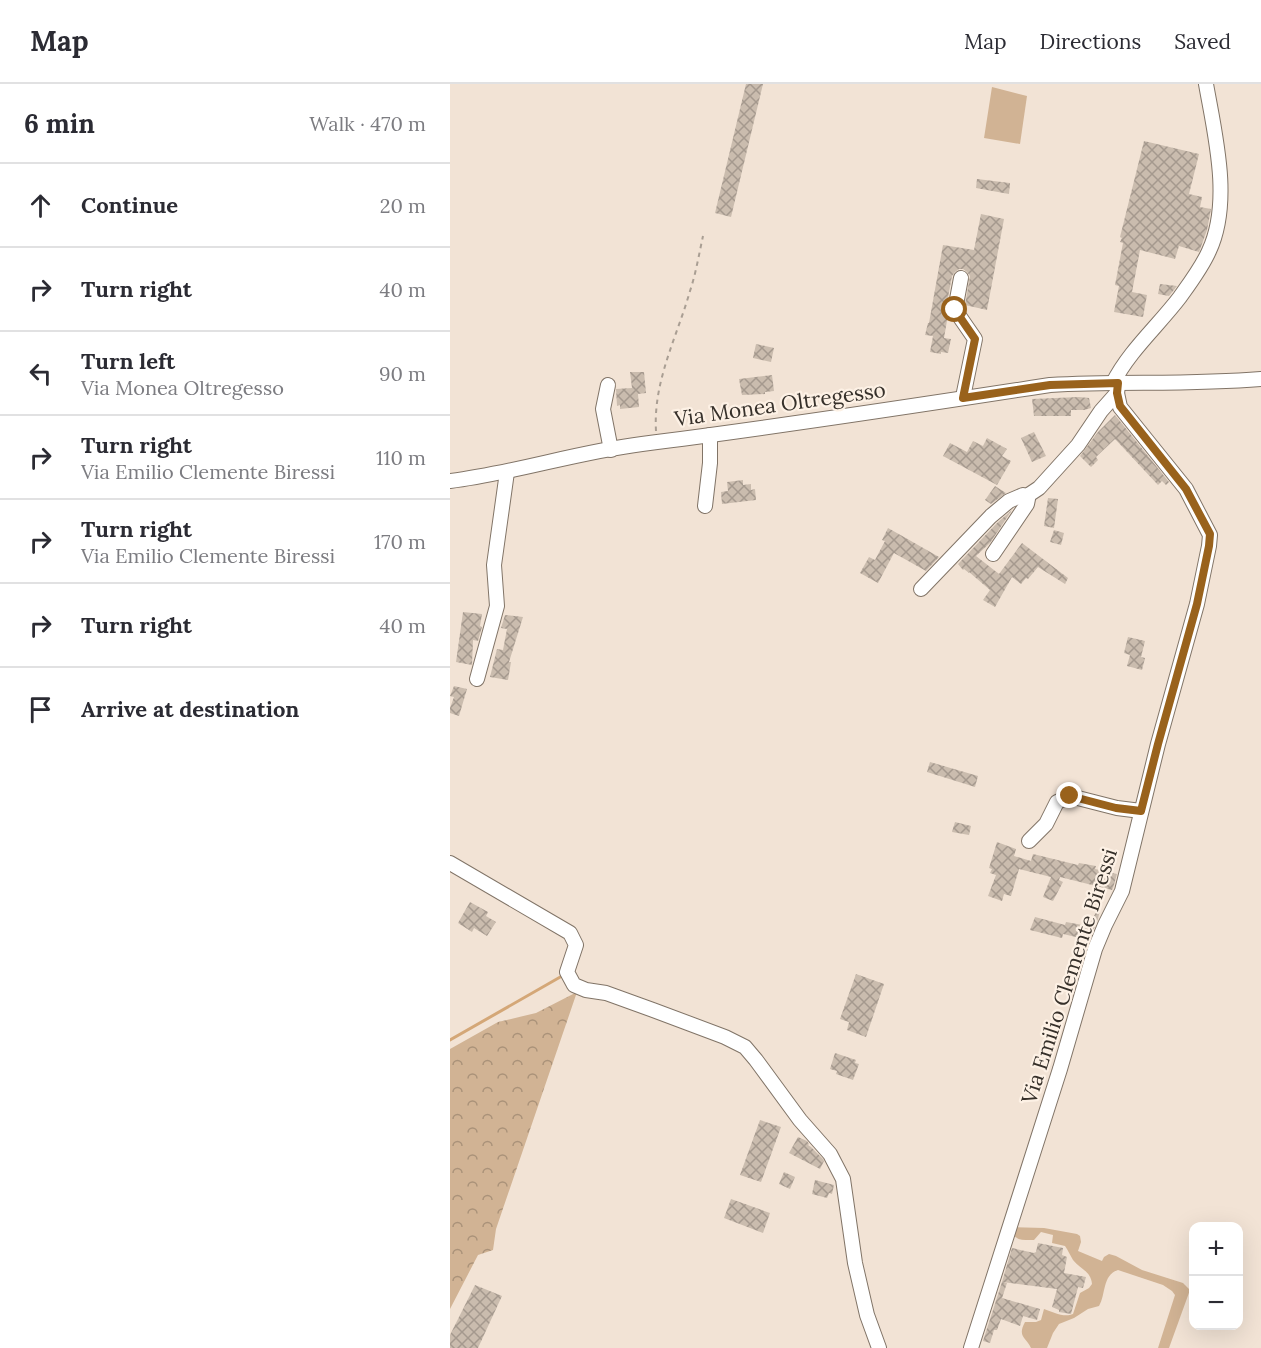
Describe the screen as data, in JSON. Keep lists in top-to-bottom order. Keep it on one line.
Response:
{"streets":{"street":["Via Monea Oltregesso","Via Emilio Clemente Biressi"]},"crossings":[["Via Monea Oltregesso","Via Emilio Clemente Biressi"]],"page":{"header":"Map","nav":["Map","Directions","Saved"],"heading":["6 min","Walk · 470 m"],"list":[["Continue","20 m"],["Turn right","40 m"],["Turn left","Via Monea Oltregesso","90 m"],["Turn right","Via Emilio Clemente Biressi","110 m"],["Turn right","Via Emilio Clemente Biressi","170 m"],["Turn right","40 m"],"Arrive at destination"],"map_buttons":["+","−"]}}
